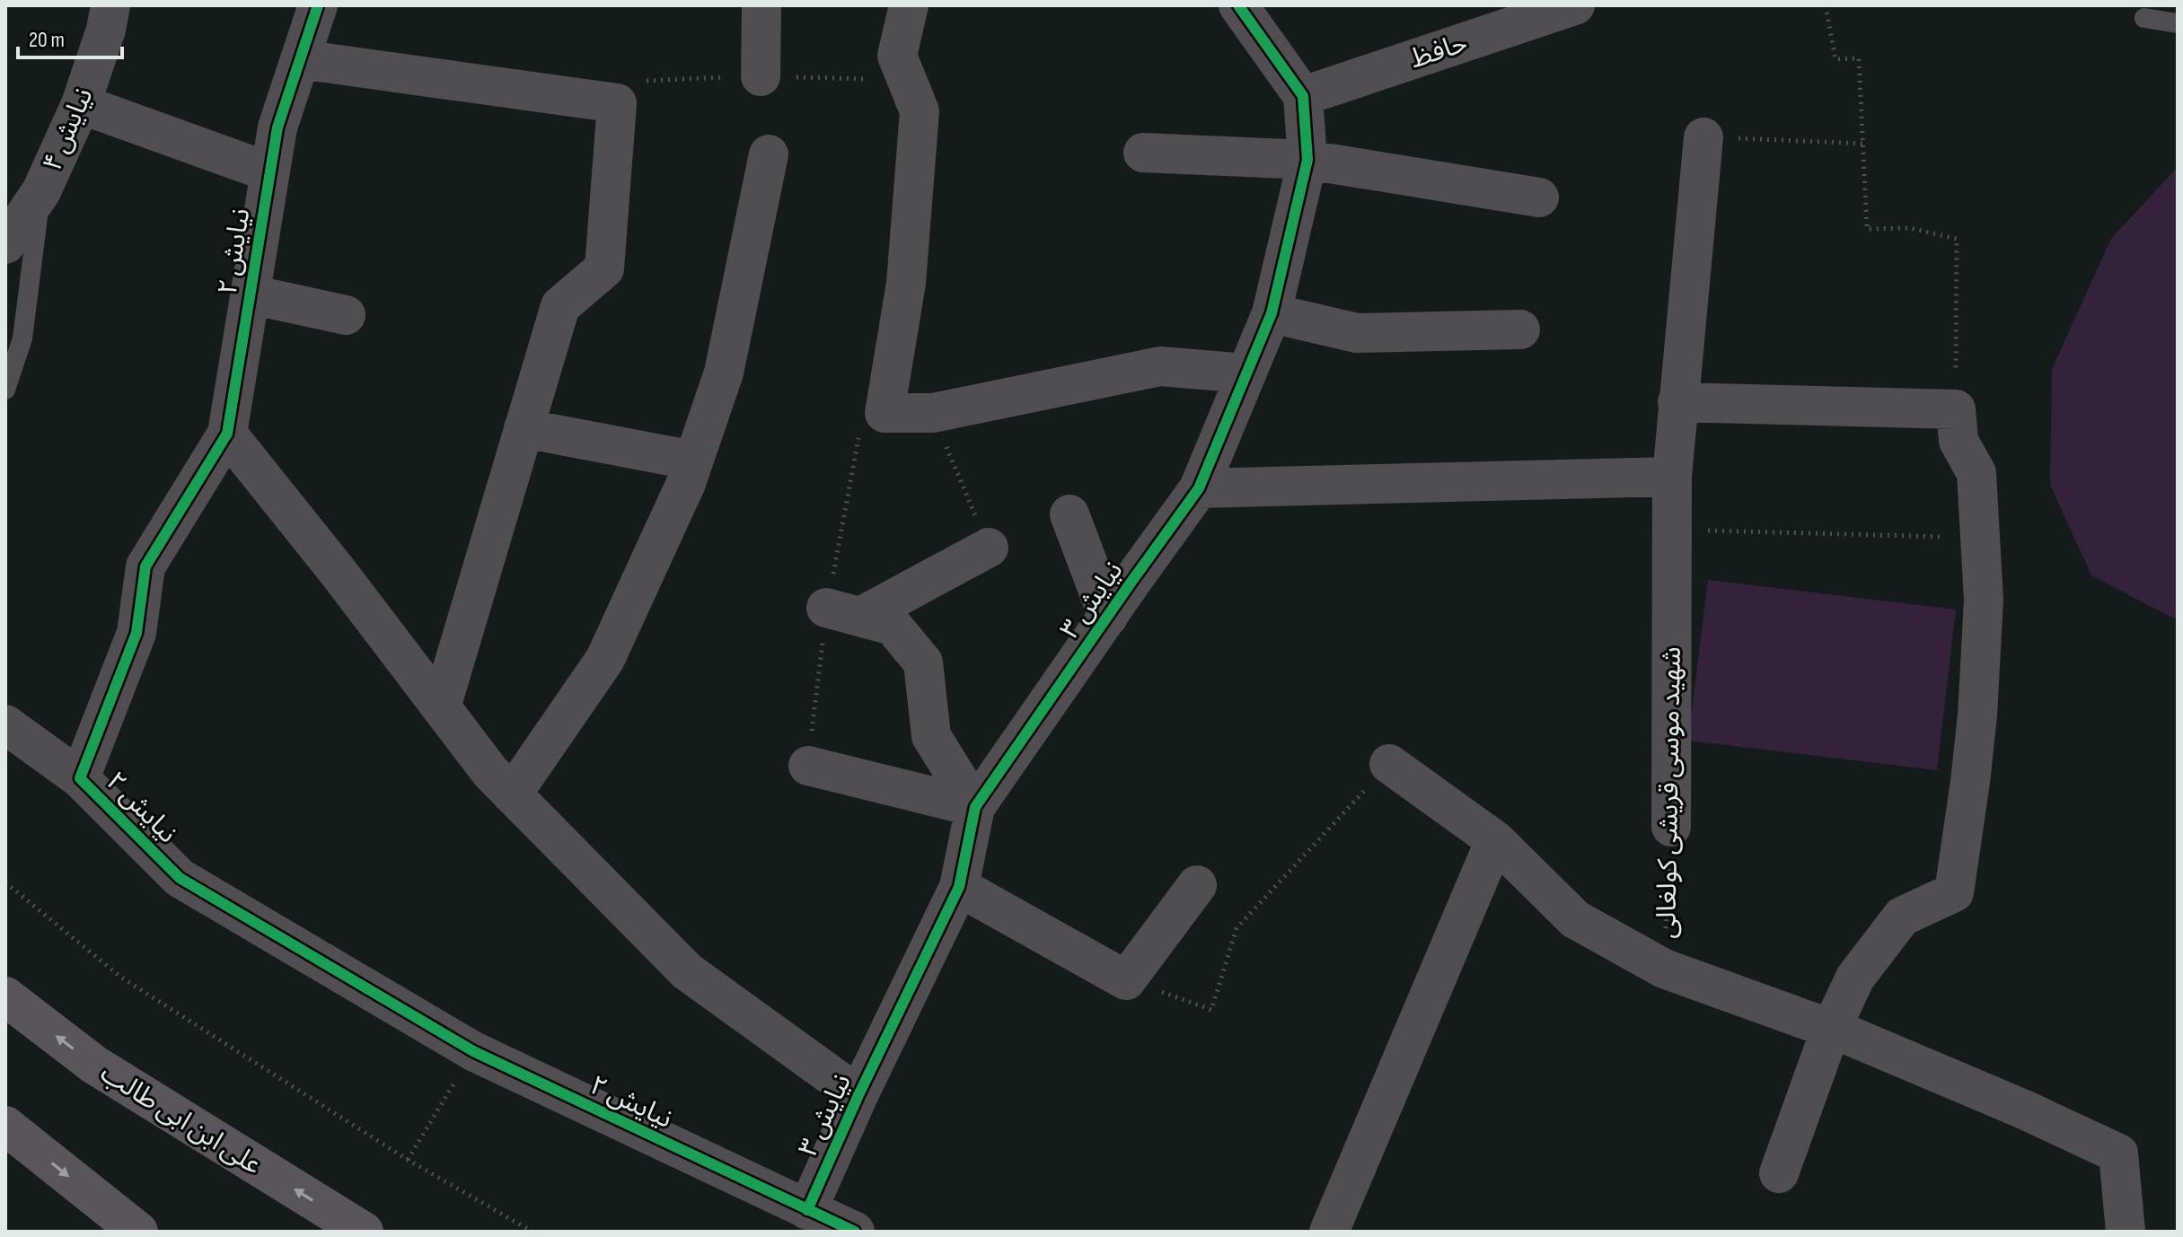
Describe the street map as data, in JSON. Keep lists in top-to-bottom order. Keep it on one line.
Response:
{"streets":{"main road":["علی ابن ابی طالب"],"street":["حافظ","نیایش ۴","نیایش ۲","نیایش ۳","شهید موسی قریشی کولغالی"]},"crossings":[["حافظ","نیایش ۳"],["نیایش ۲","نیایش ۳"]],"scale_bar":"20 m"}
